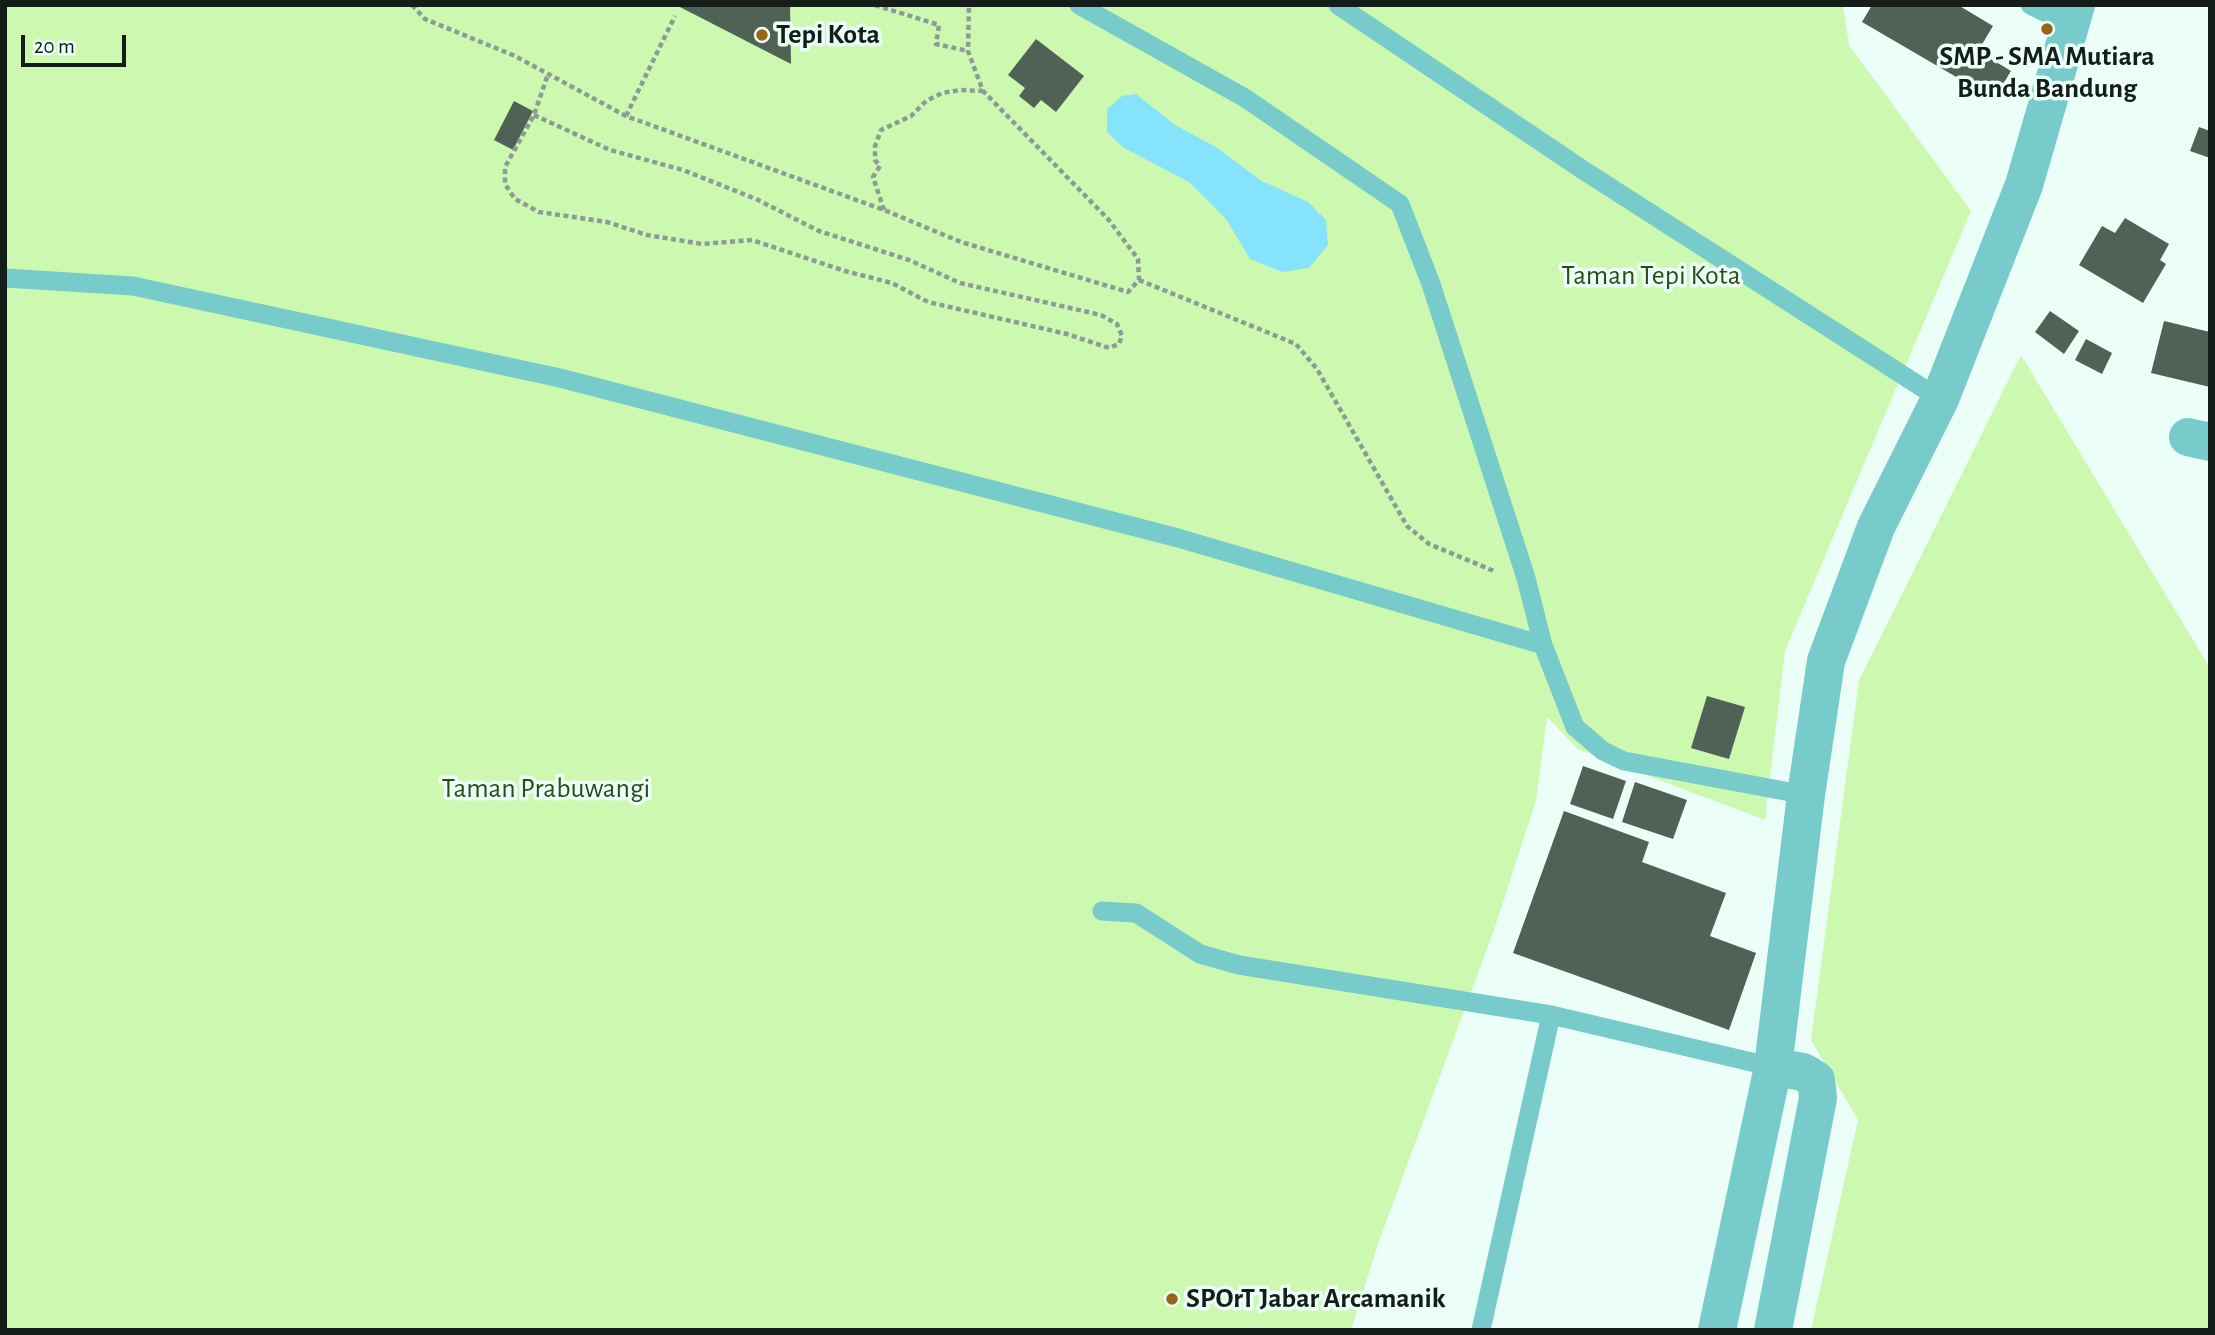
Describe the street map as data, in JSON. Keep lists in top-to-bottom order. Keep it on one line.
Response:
{"parks":["Taman Tepi Kota","Taman Prabuwangi"],"places":["SMP - SMA Mutiara Bunda Bandung","Tepi Kota","SPOrT Jabar Arcamanik"],"scale_bar":"20 m"}
